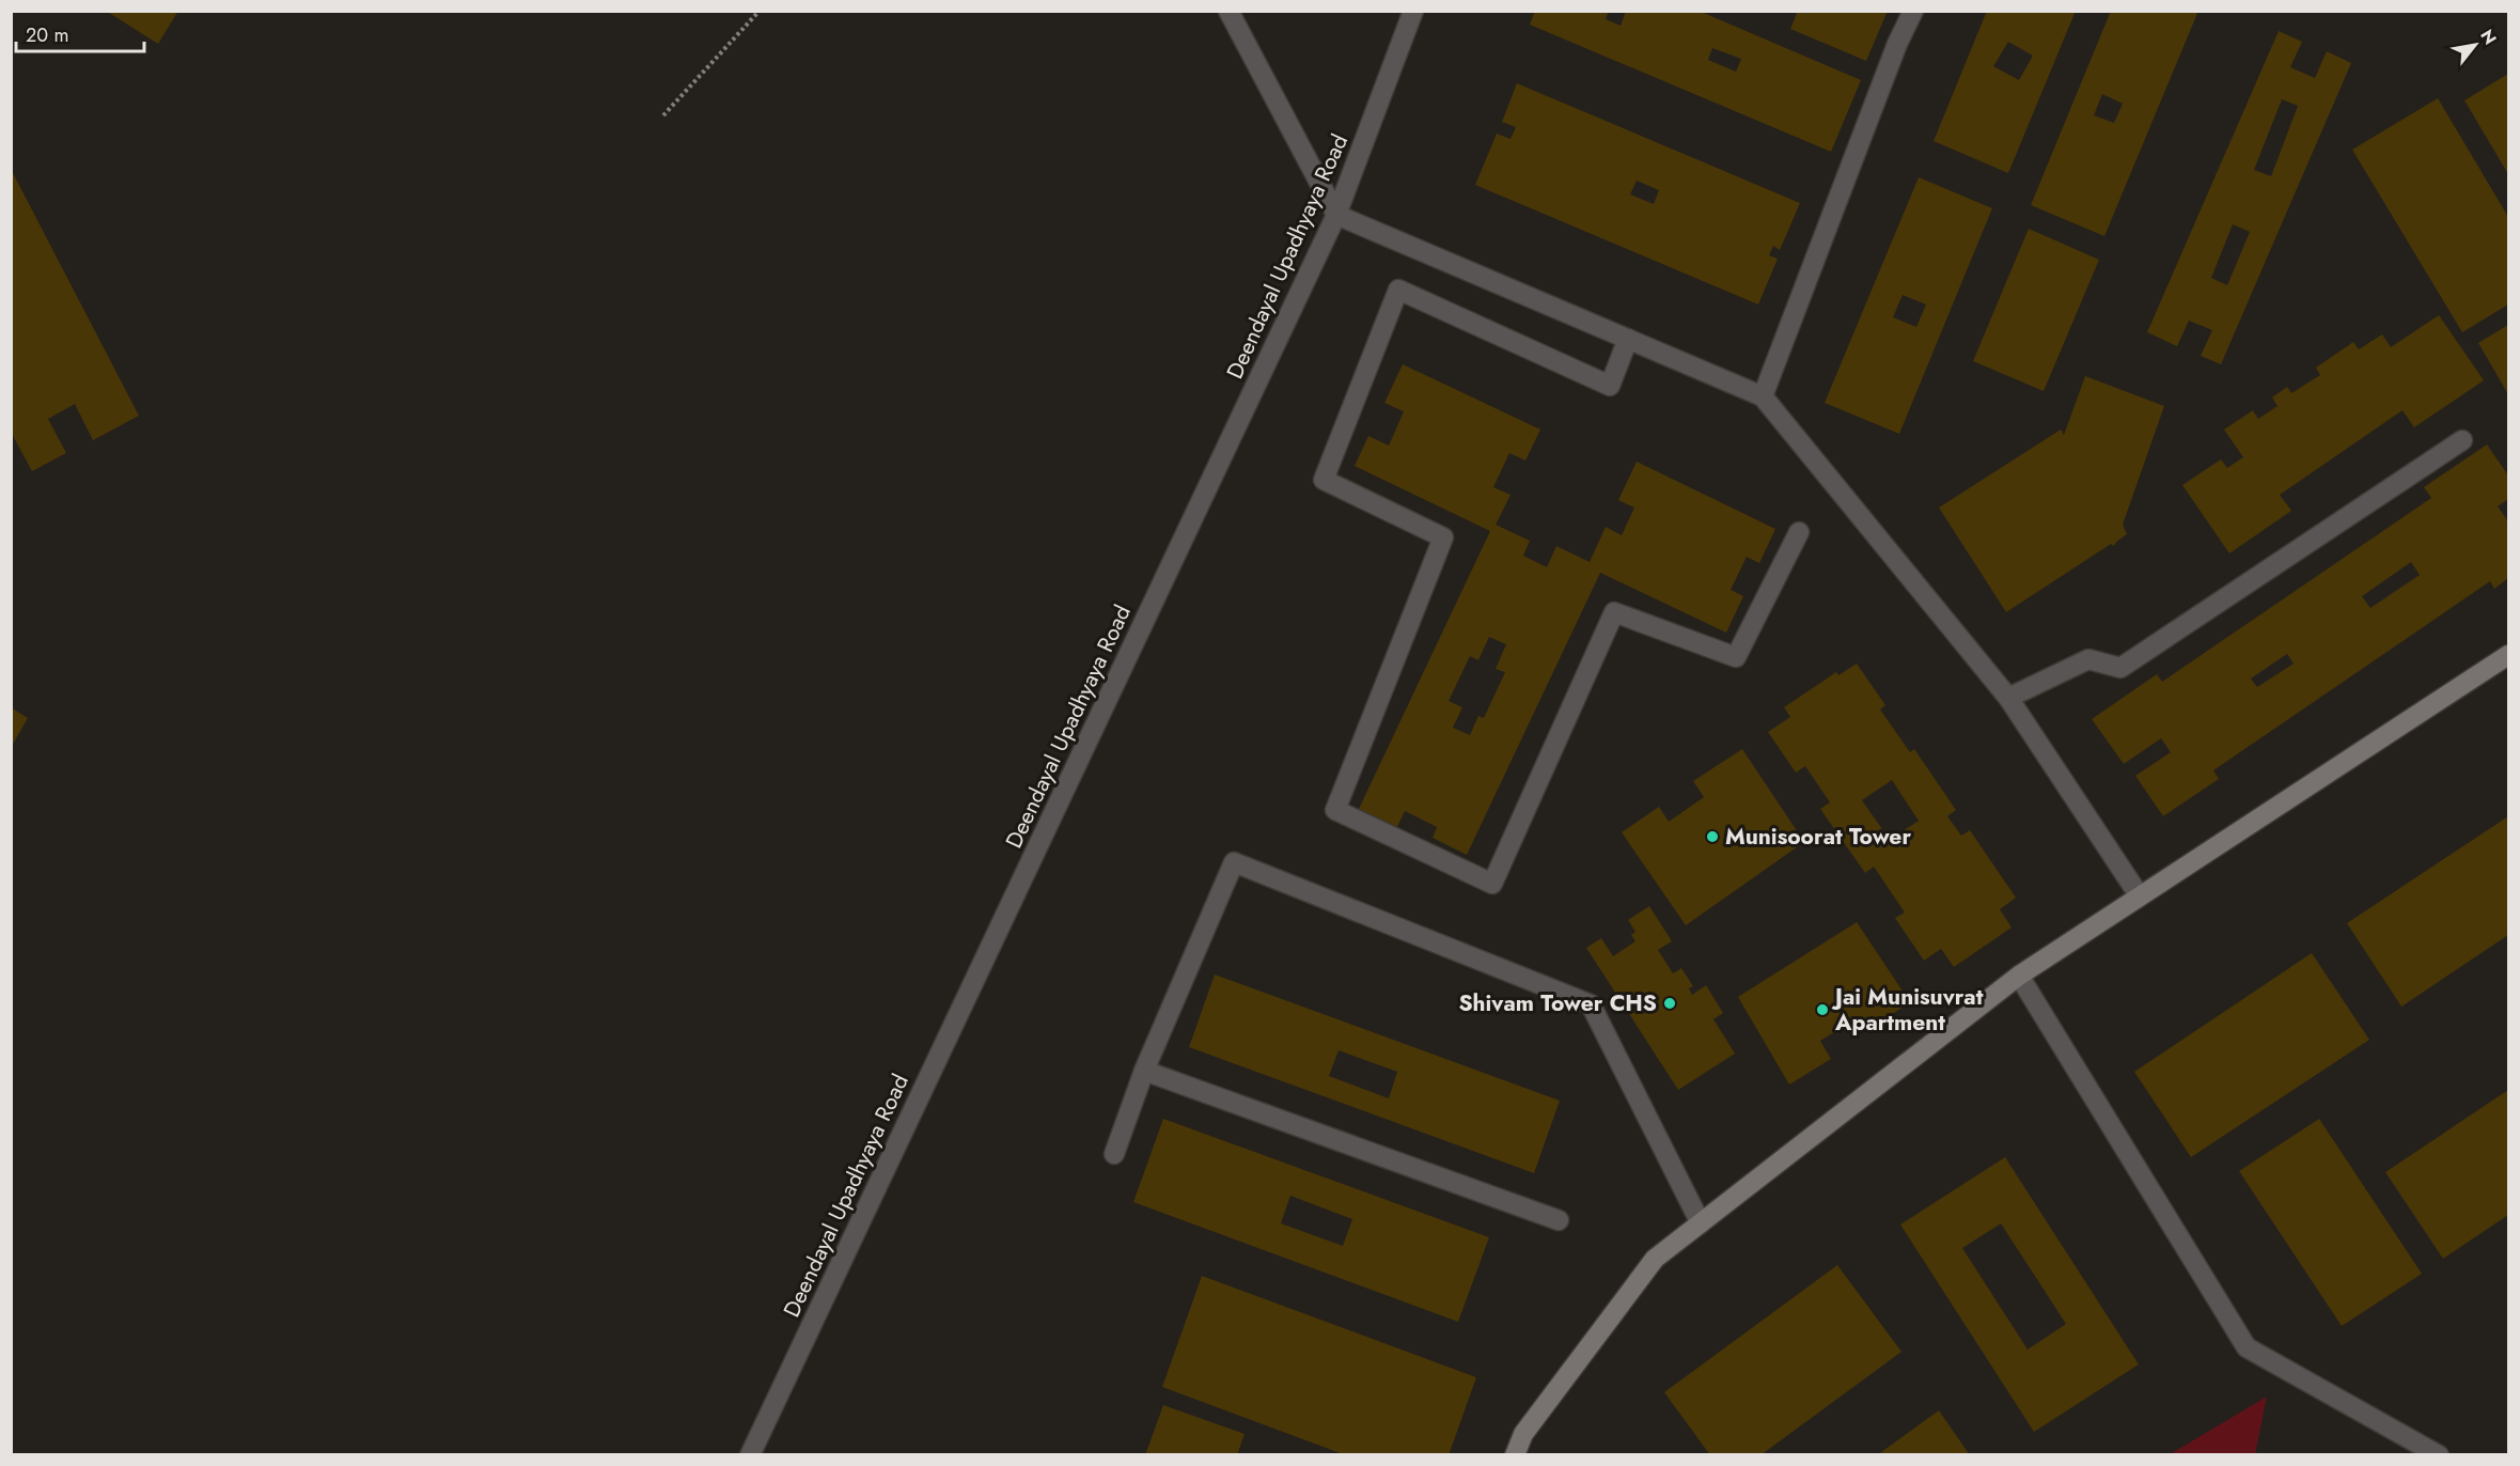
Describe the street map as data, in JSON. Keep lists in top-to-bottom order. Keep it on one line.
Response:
{"streets":{"street":["Deendayal Upadhyaya Road"]},"places":["Munisoorat Tower","Shivam Tower CHS","Jai Munisuvrat Apartment"],"scale_bar":"20 m","north":"top right"}
